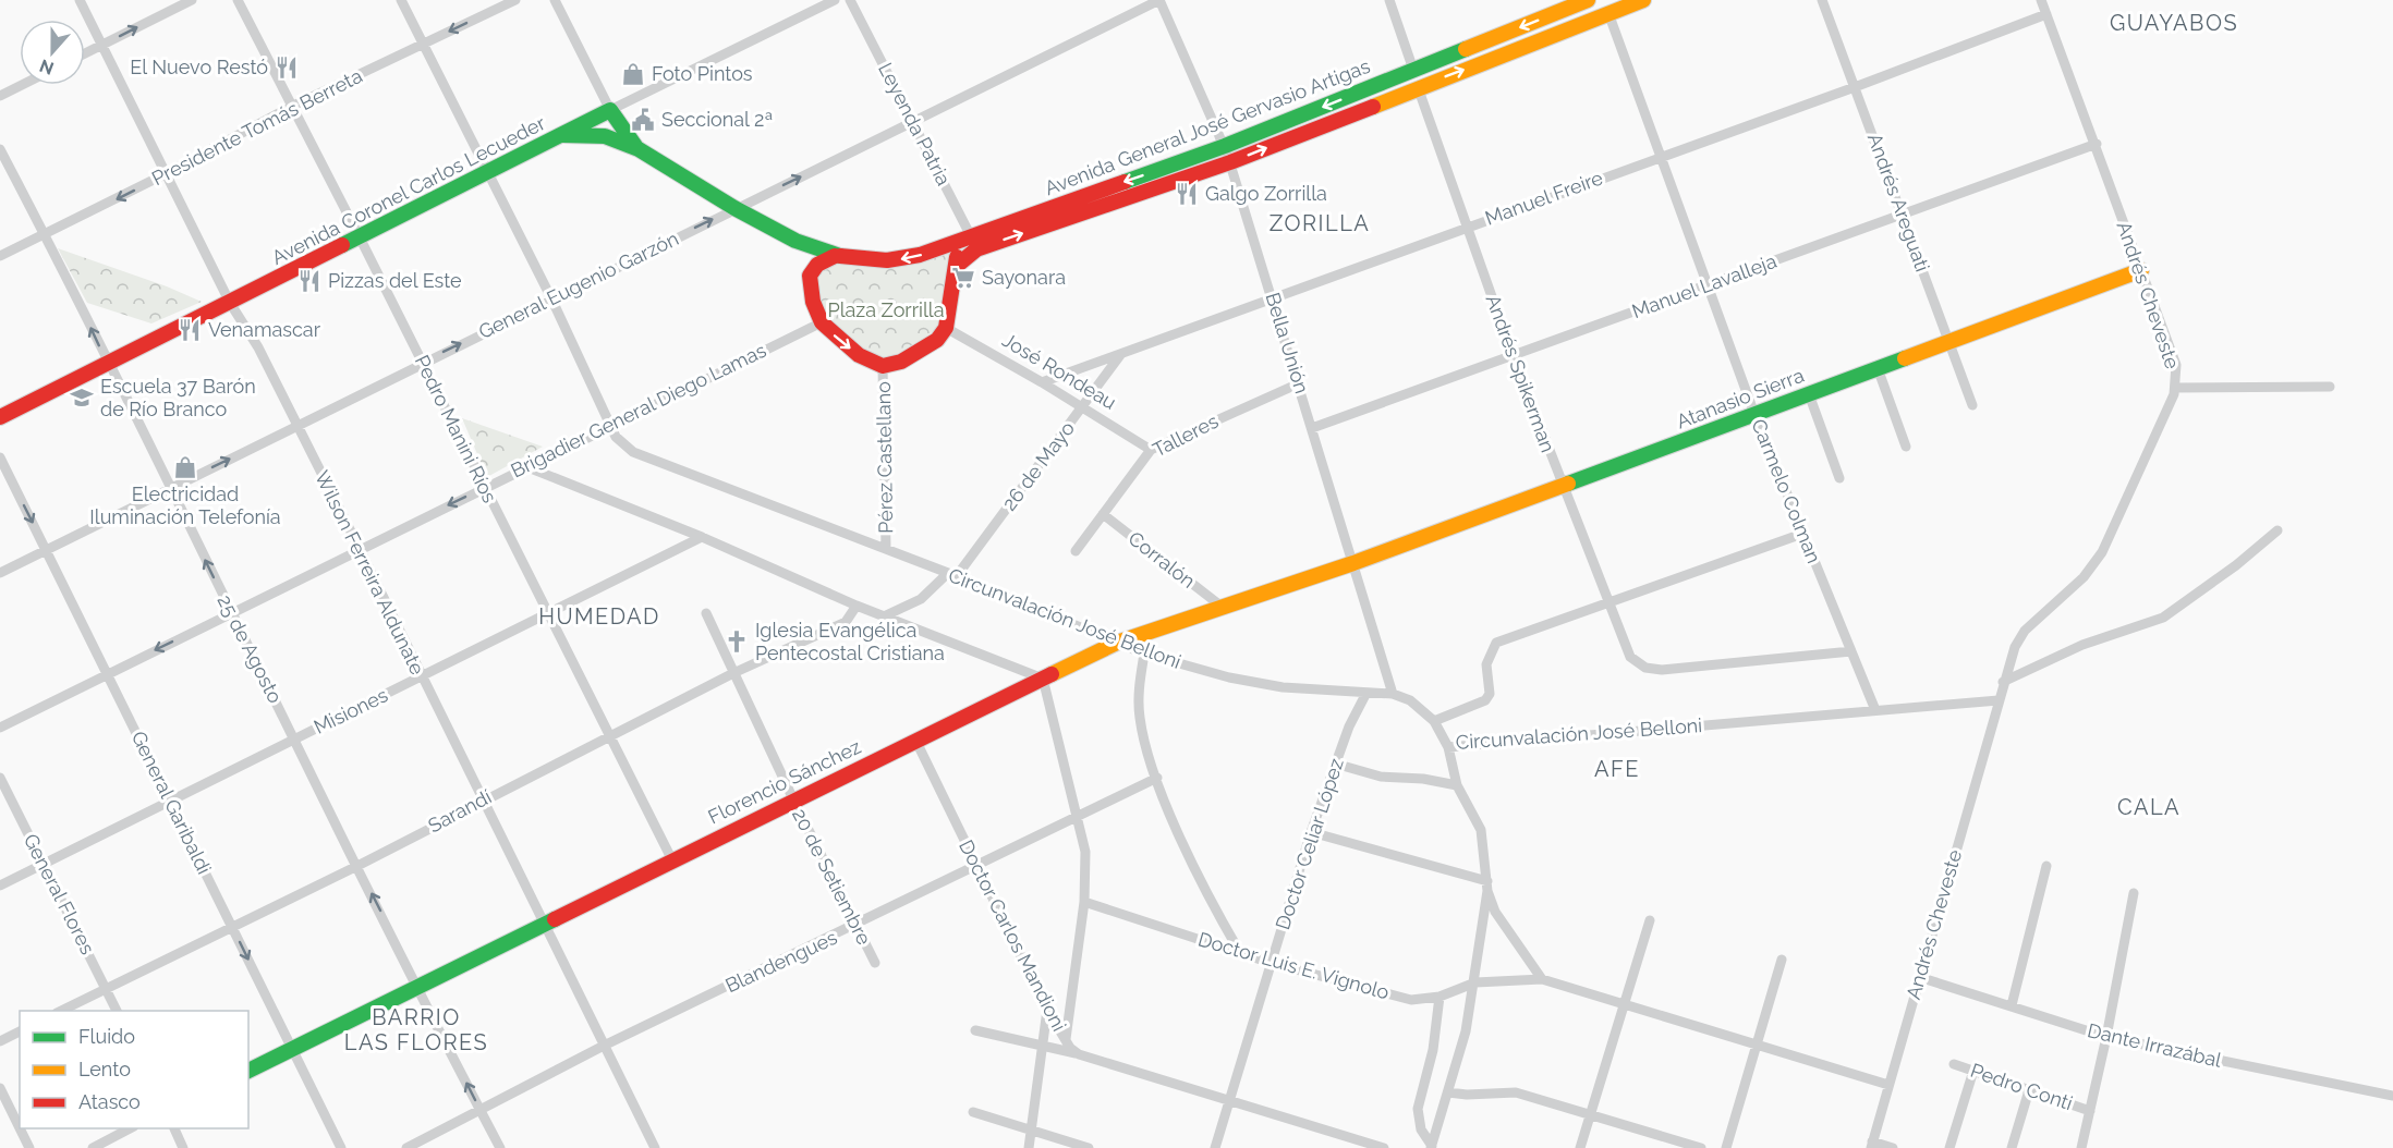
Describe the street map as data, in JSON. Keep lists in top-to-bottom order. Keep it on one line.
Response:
{"streets":{"main road":["Avenida General José Gervasio Artigas","Avenida Coronel Carlos Lecueder","Atanasio Sierra","Florencio Sánchez"],"street":["Leyenda Patria","Presidente Tomás Berreta","Manuel Freire","Andrés Areguati","General Eugenio Garzón","Manuel Lavalleja","Andrés Cheveste","Bella Unión","José Rondeau","Andrés Spikerman","Brigadier General Diego Lamas","Pedro Manini Ríos","Talleres","Pérez Castellano","26 de Mayo","Carmelo Colman","Corralón","Wilson Ferreira Aldunate","Circunvalación José Belloni","25 de Agosto","Misiones","General Garibaldi","Sarandí","Doctor Celiar López","20 de Setiembre","General Flores","Doctor Carlos Mandioni","Blandengues","Doctor Luis E. Vignolo","Dante Irrazábal","Pedro Conti"]},"crossings":[["Leyenda Patria","Avenida General José Gervasio Artigas"],["Leyenda Patria","General Eugenio Garzón"],["Presidente Tomás Berreta","Pedro Manini Ríos"],["Presidente Tomás Berreta","Wilson Ferreira Aldunate"],["Presidente Tomás Berreta","25 de Agosto"],["Avenida General José Gervasio Artigas","Bella Unión"],["Avenida General José Gervasio Artigas","Andrés Spikerman"],["Avenida General José Gervasio Artigas","Carmelo Colman"],["Avenida Coronel Carlos Lecueder","Pedro Manini Ríos"],["Avenida Coronel Carlos Lecueder","Wilson Ferreira Aldunate"],["Avenida Coronel Carlos Lecueder","25 de Agosto"],["Manuel Freire","Andrés Areguati"],["Manuel Freire","Andrés Cheveste"],["Manuel Freire","Bella Unión"],["Manuel Freire","José Rondeau"],["Manuel Freire","Andrés Spikerman"],["Manuel Freire","26 de Mayo"],["Manuel Freire","Carmelo Colman"],["Andrés Areguati","Manuel Lavalleja"],["Andrés Areguati","Atanasio Sierra"],["General Eugenio Garzón","Bella Unión"],["General Eugenio Garzón","Pedro Manini Ríos"],["General Eugenio Garzón","Wilson Ferreira Aldunate"],["General Eugenio Garzón","25 de Agosto"],["General Eugenio Garzón","General Garibaldi"],["Manuel Lavalleja","Andrés Cheveste"],["Manuel Lavalleja","Bella Unión"],["Manuel Lavalleja","Andrés Spikerman"],["Manuel Lavalleja","Carmelo Colman"],["Andrés Cheveste","Atanasio Sierra"],["Andrés Cheveste","Circunvalación José Belloni"],["Andrés Cheveste","Doctor Luis E. Vignolo"],["Andrés Cheveste","Dante Irrazábal"],["Bella Unión","Atanasio Sierra"],["Bella Unión","Talleres"],["Bella Unión","Circunvalación José Belloni"],["Bella Unión","Florencio Sánchez"],["José Rondeau","Talleres"],["José Rondeau","26 de Mayo"],["Andrés Spikerman","Atanasio Sierra"],["Andrés Spikerman","Carmelo Colman"],["Atanasio Sierra","Carmelo Colman"],["Atanasio Sierra","Florencio Sánchez"],["Brigadier General Diego Lamas","Pedro Manini Ríos"],["Brigadier General Diego Lamas","Wilson Ferreira Aldunate"],["Brigadier General Diego Lamas","Circunvalación José Belloni"],["Brigadier General Diego Lamas","25 de Agosto"],["Brigadier General Diego Lamas","General Garibaldi"],["Pedro Manini Ríos","Misiones"],["Pedro Manini Ríos","Florencio Sánchez"],["Pedro Manini Ríos","Sarandí"],["Talleres","Corralón"],["Pérez Castellano","Circunvalación José Belloni"],["26 de Mayo","Circunvalación José Belloni"],["Carmelo Colman","Circunvalación José Belloni"],["Corralón","Florencio Sánchez"],["Wilson Ferreira Aldunate","Misiones"],["Wilson Ferreira Aldunate","Florencio Sánchez"],["Wilson Ferreira Aldunate","Sarandí"],["Wilson Ferreira Aldunate","Blandengues"],["Circunvalación José Belloni","Florencio Sánchez"],["Circunvalación José Belloni","Doctor Celiar López"],["25 de Agosto","Misiones"],["25 de Agosto","Florencio Sánchez"],["25 de Agosto","Sarandí"],["25 de Agosto","Blandengues"],["Misiones","General Garibaldi"],["Misiones","General Flores"],["Florencio Sánchez","General Garibaldi"],["Florencio Sánchez","20 de Setiembre"],["Florencio Sánchez","Doctor Carlos Mandioni"],["General Garibaldi","Sarandí"],["Sarandí","20 de Setiembre"],["Sarandí","General Flores"],["Doctor Celiar López","Doctor Luis E. Vignolo"],["20 de Setiembre","Blandengues"],["Doctor Carlos Mandioni","Blandengues"]],"one_way":["Presidente Tomás Berreta","General Eugenio Garzón","25 de Agosto"],"districts":["GUAYABOS","ZORILLA","HUMEDAD","AFE","CALA","BARRIO LAS FLORES"],"parks":["Plaza Zorrilla"],"places":{"restaurant":["El Nuevo Restó","Galgo Zorrilla","Pizzas del Este","Venamascar"],"shop":["Foto Pintos","Electricidad Iluminación Telefonía"],"public building":["Seccional 2ª"],"supermarket":["Sayonara"],"school or university":["Escuela 37 Barón de Río Branco"],"church":["Iglesia Evangélica Pentecostal Cristiana"]},"legend":["Fluido","Lento","Atasco"],"north":"bottom"}
